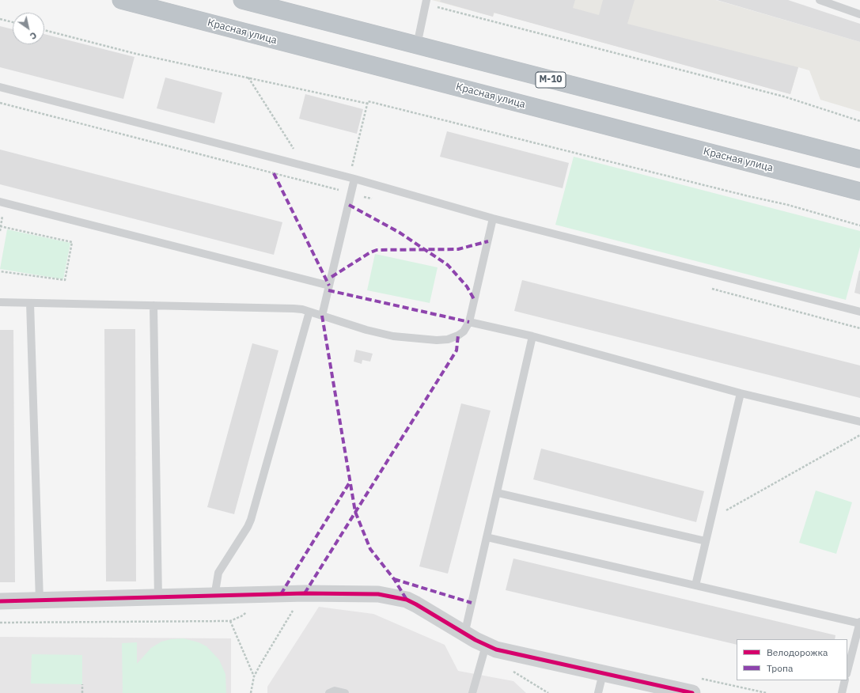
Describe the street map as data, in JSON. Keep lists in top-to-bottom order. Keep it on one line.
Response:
{"streets":{"highway":["Красная улица","М-10"]},"legend":["Велодорожка","Тропа"],"north":"bottom right"}
